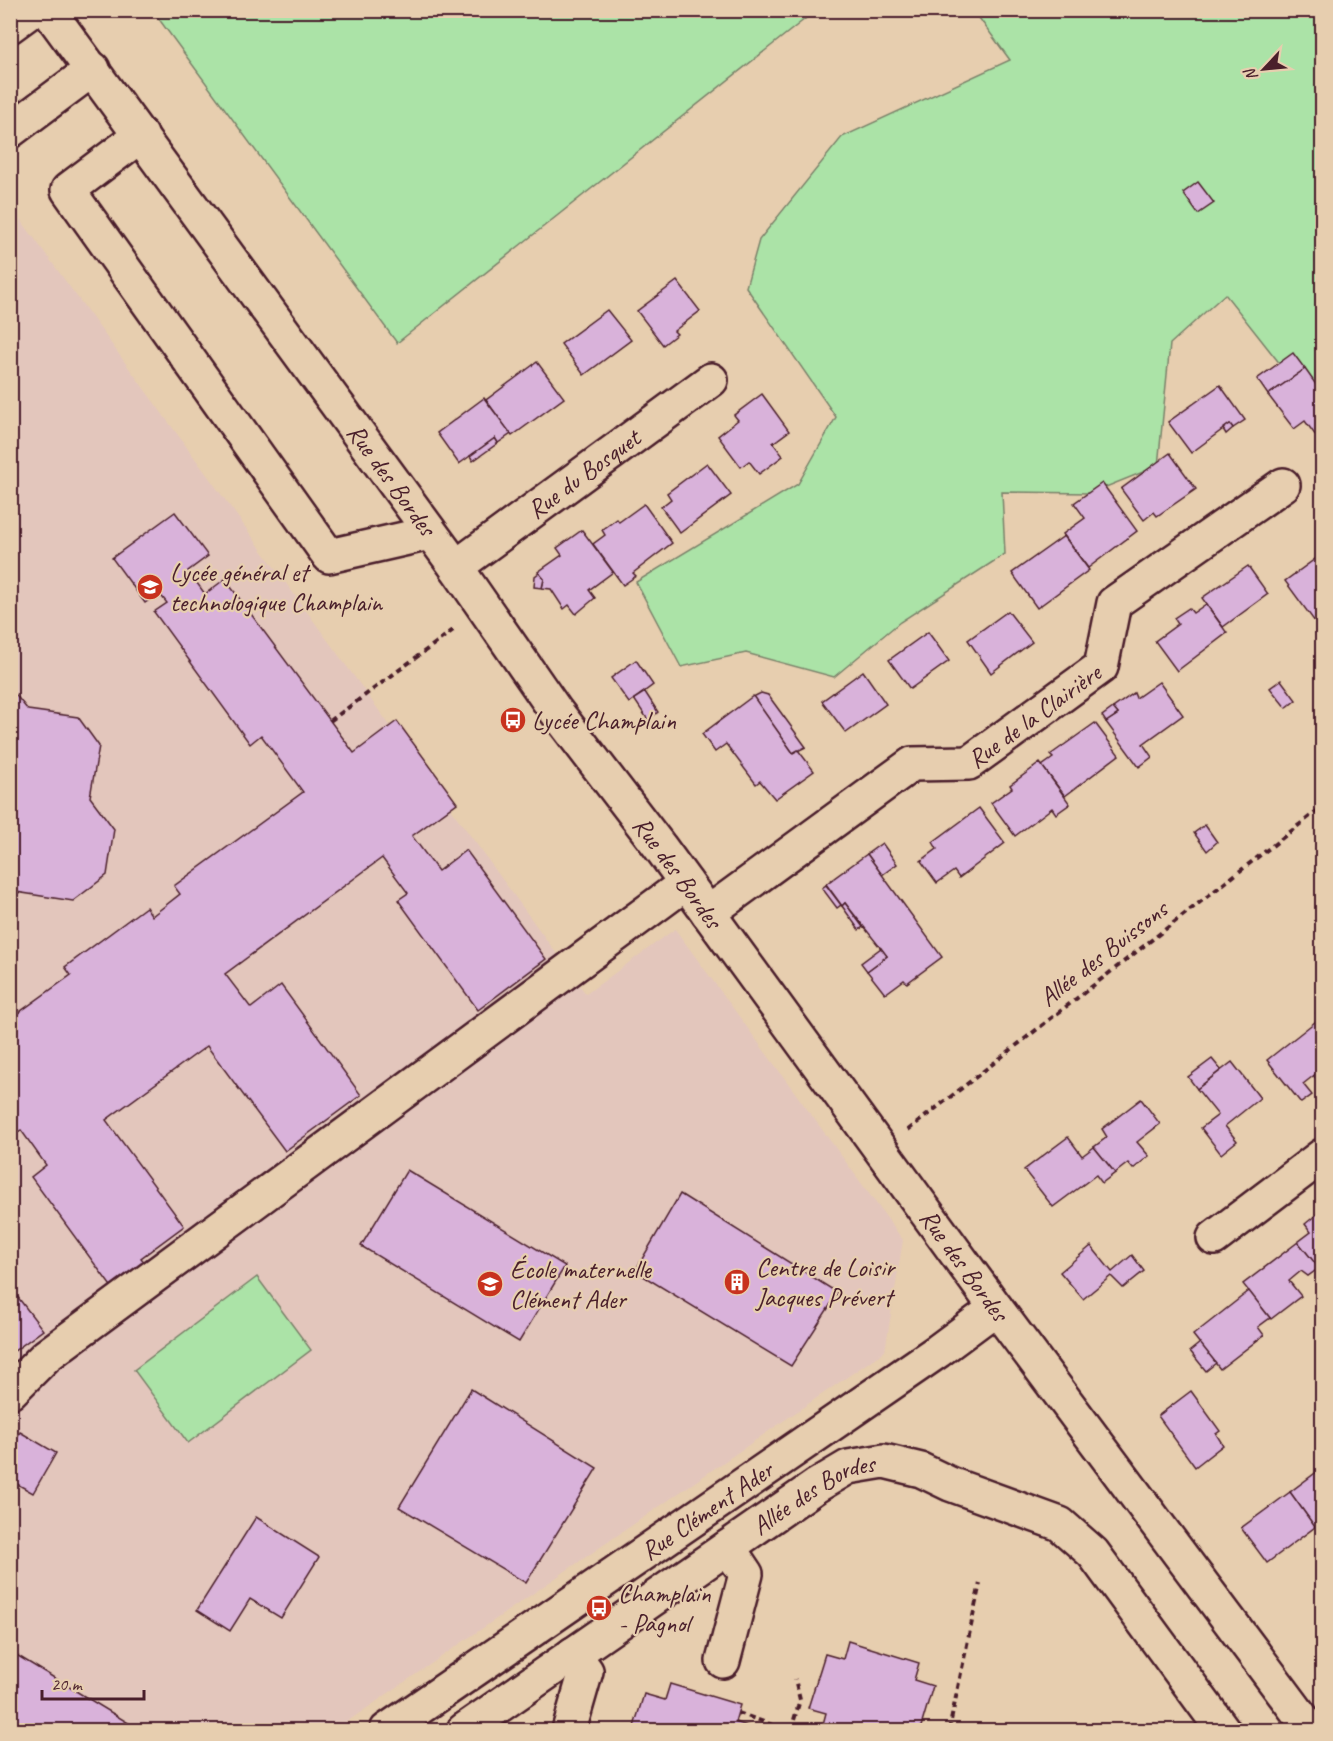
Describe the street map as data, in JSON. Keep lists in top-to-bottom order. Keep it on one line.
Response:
{"streets":{"street":["Rue du Bosquet","Rue des Bordes","Rue de la Clairière","Allée des Bordes","Rue Clément Ader"],"path":["Allée des Buissons"]},"crossings":[["Rue du Bosquet","Rue des Bordes"],["Rue des Bordes","Rue de la Clairière"],["Rue des Bordes","Rue Clément Ader"]],"places":{"school or university":["Lycée général et technologique Champlain","École maternelle Clément Ader"],"bus stop":["Lycée Champlain","Champlain - Pagnol"],"building":["Centre de Loisir Jacques Prévert"]},"scale_bar":"20 m","north":"bottom left"}
